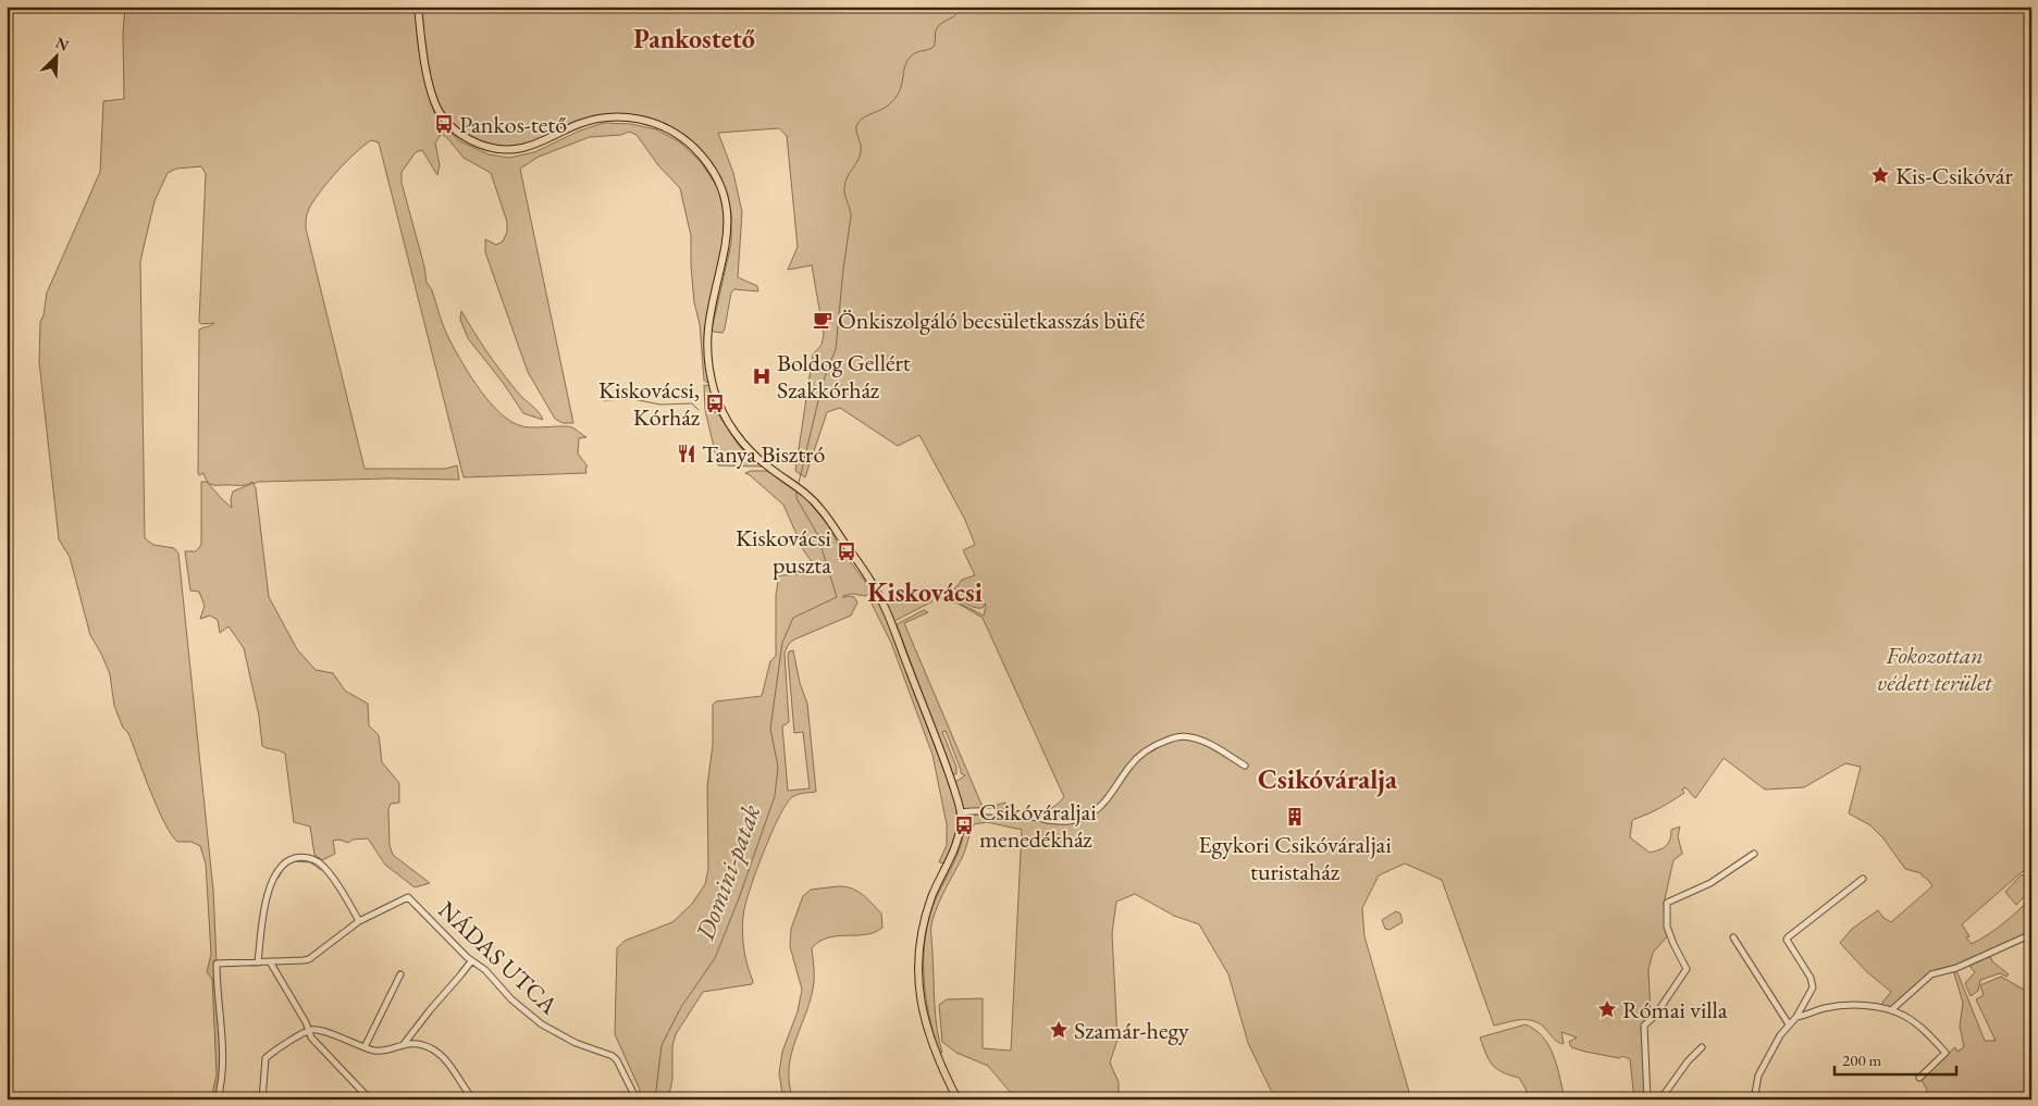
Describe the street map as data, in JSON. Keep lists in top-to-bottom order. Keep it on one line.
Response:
{"streets":{"street":["NÁDAS UTCA"]},"districts":["Pankostető","Kiskovácsi","Csikóváralja"],"water":["Domini-patak"],"parks":["Fokozottan védett terület"],"places":{"bus stop":["Pankos-tető","Kiskovácsi, Kórház","Kiskovácsi puszta","Csikóváraljai menedékház"],"place":["Kis-Csikóvár","Római villa","Szamár-hegy"],"cafe":["Önkiszolgáló becsületkasszás büfé"],"hospital":["Boldog Gellért Szakkórház"],"restaurant":["Tanya Bisztró"],"building":["Egykori Csikóváraljai turistaház"]},"scale_bar":"200 m","north":"top right"}
